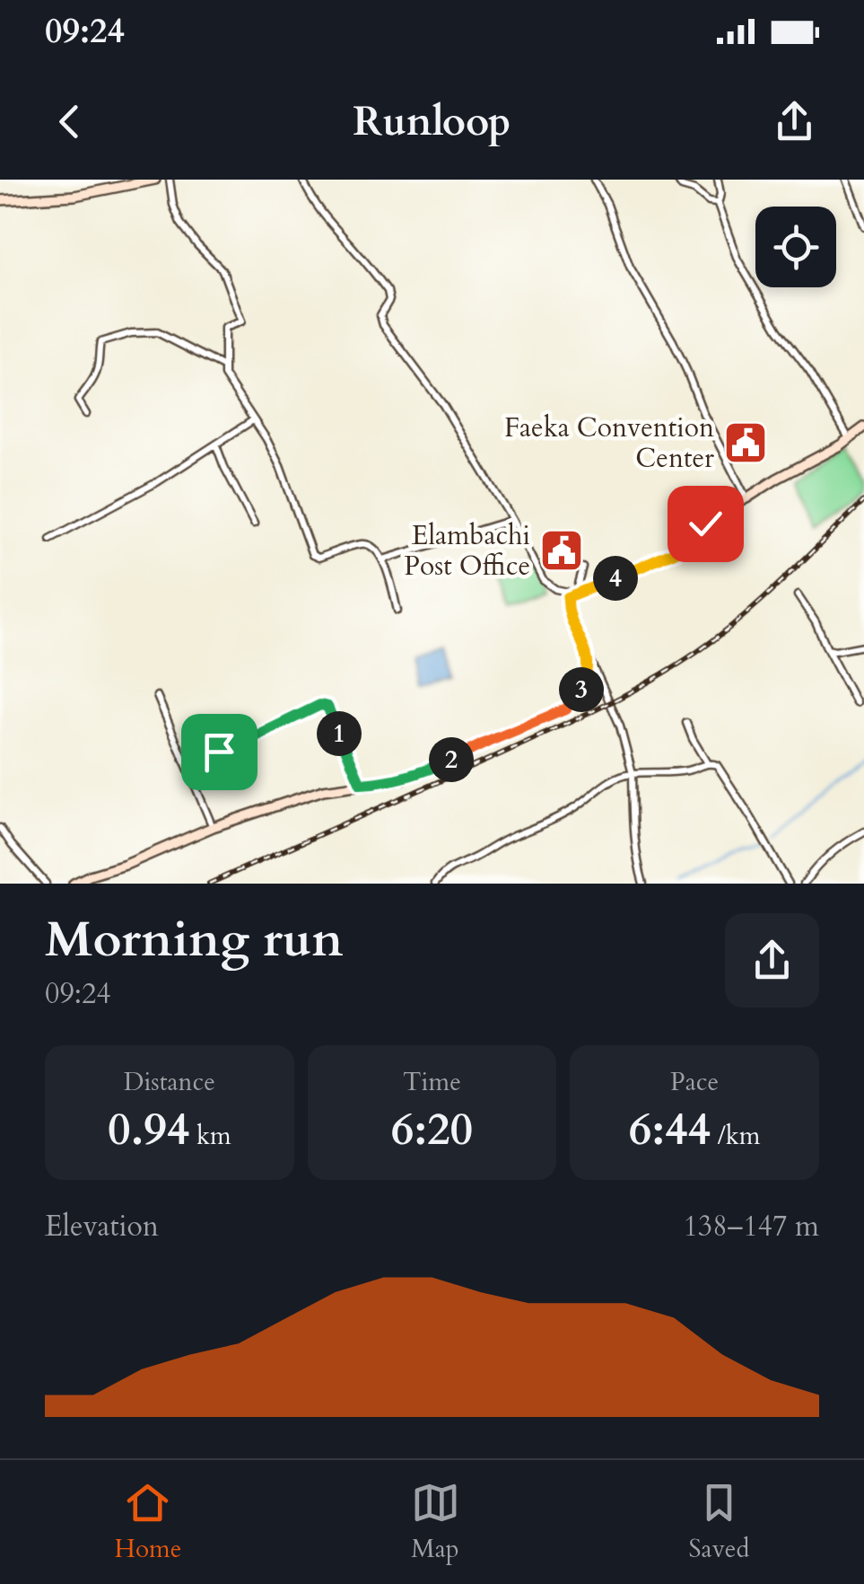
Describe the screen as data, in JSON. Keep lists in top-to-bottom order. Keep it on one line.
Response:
{"places":{"public building":["Faeka Convention Center","Elambachi Post Office"]},"page":{"status":"09:24","header":"Runloop","pins":["4","3","1","2"],"heading":["Morning run","09:24"],"stats":[["Distance","0.94 km"],["Time","6:20"],["Pace","6:44 /km"]],"chart":["Elevation","138–147 m"],"tabs":["Home","Map","Saved"]}}
